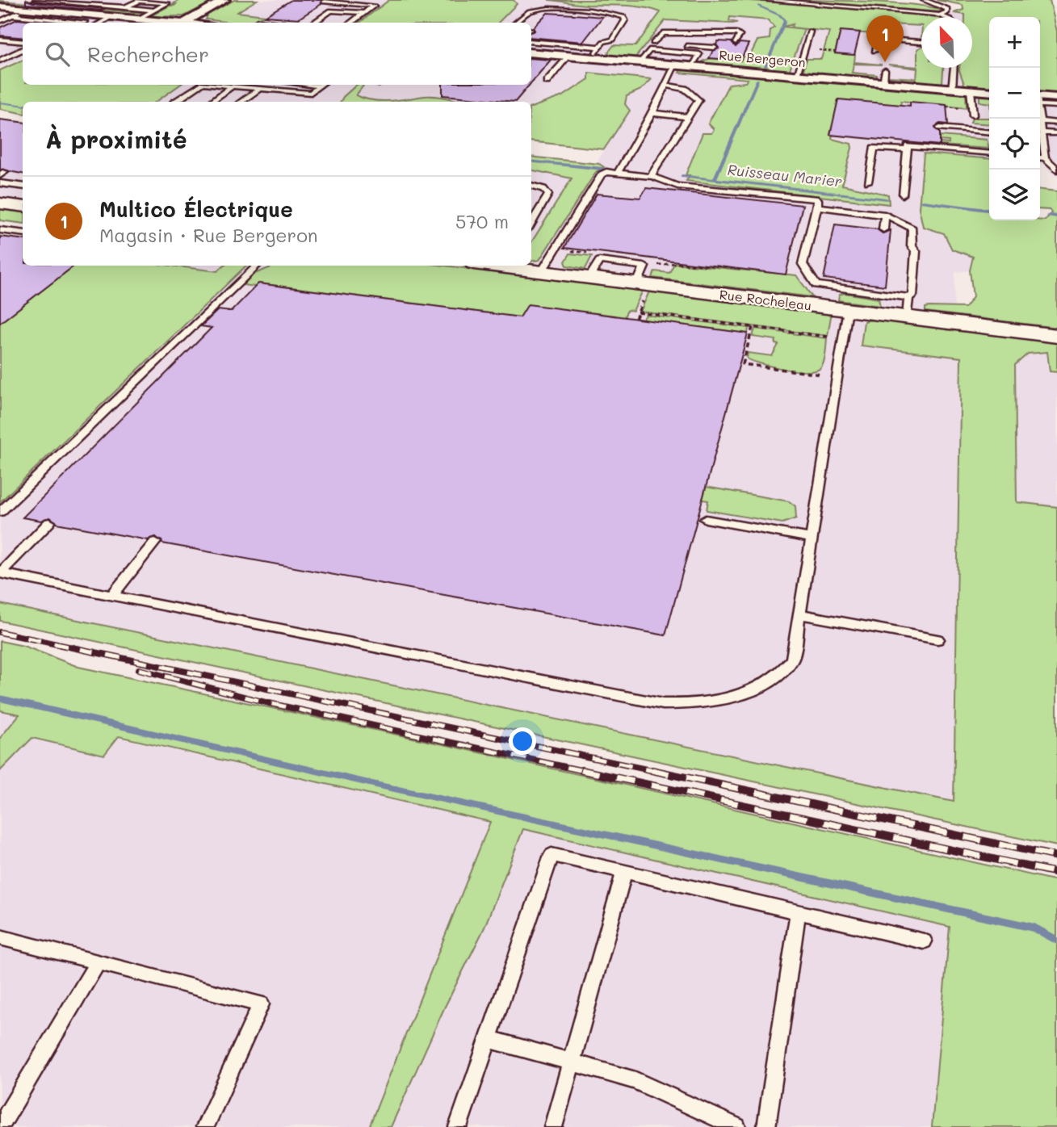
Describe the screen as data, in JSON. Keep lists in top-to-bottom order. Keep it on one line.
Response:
{"streets":{"street":["Rue Bergeron","Rue Rocheleau"]},"water":["Ruisseau Marier"],"north":"top left","page":{"pins":"1","map_buttons":["+","−"],"search":"Rechercher","heading":"À proximité","list":[{"mark":"1","name":"Multico Électrique","note":"Magasin · Rue Bergeron","value":"570 m"}]}}
